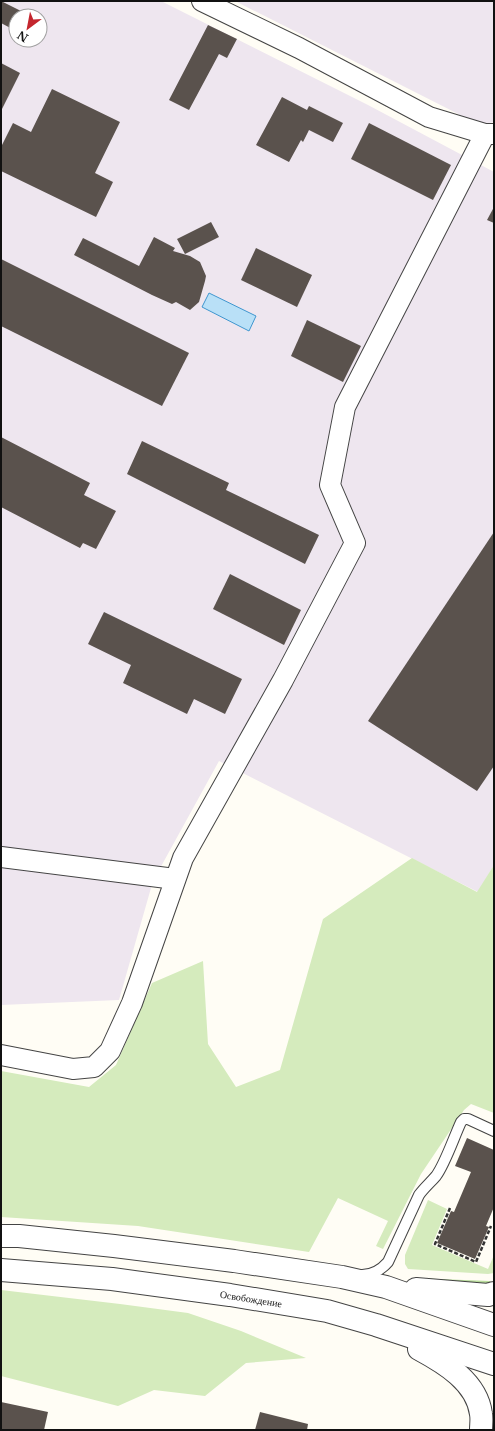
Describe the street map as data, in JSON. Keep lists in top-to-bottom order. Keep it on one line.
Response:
{"streets":{"street":["Освобождение"]},"north":"bottom left"}
